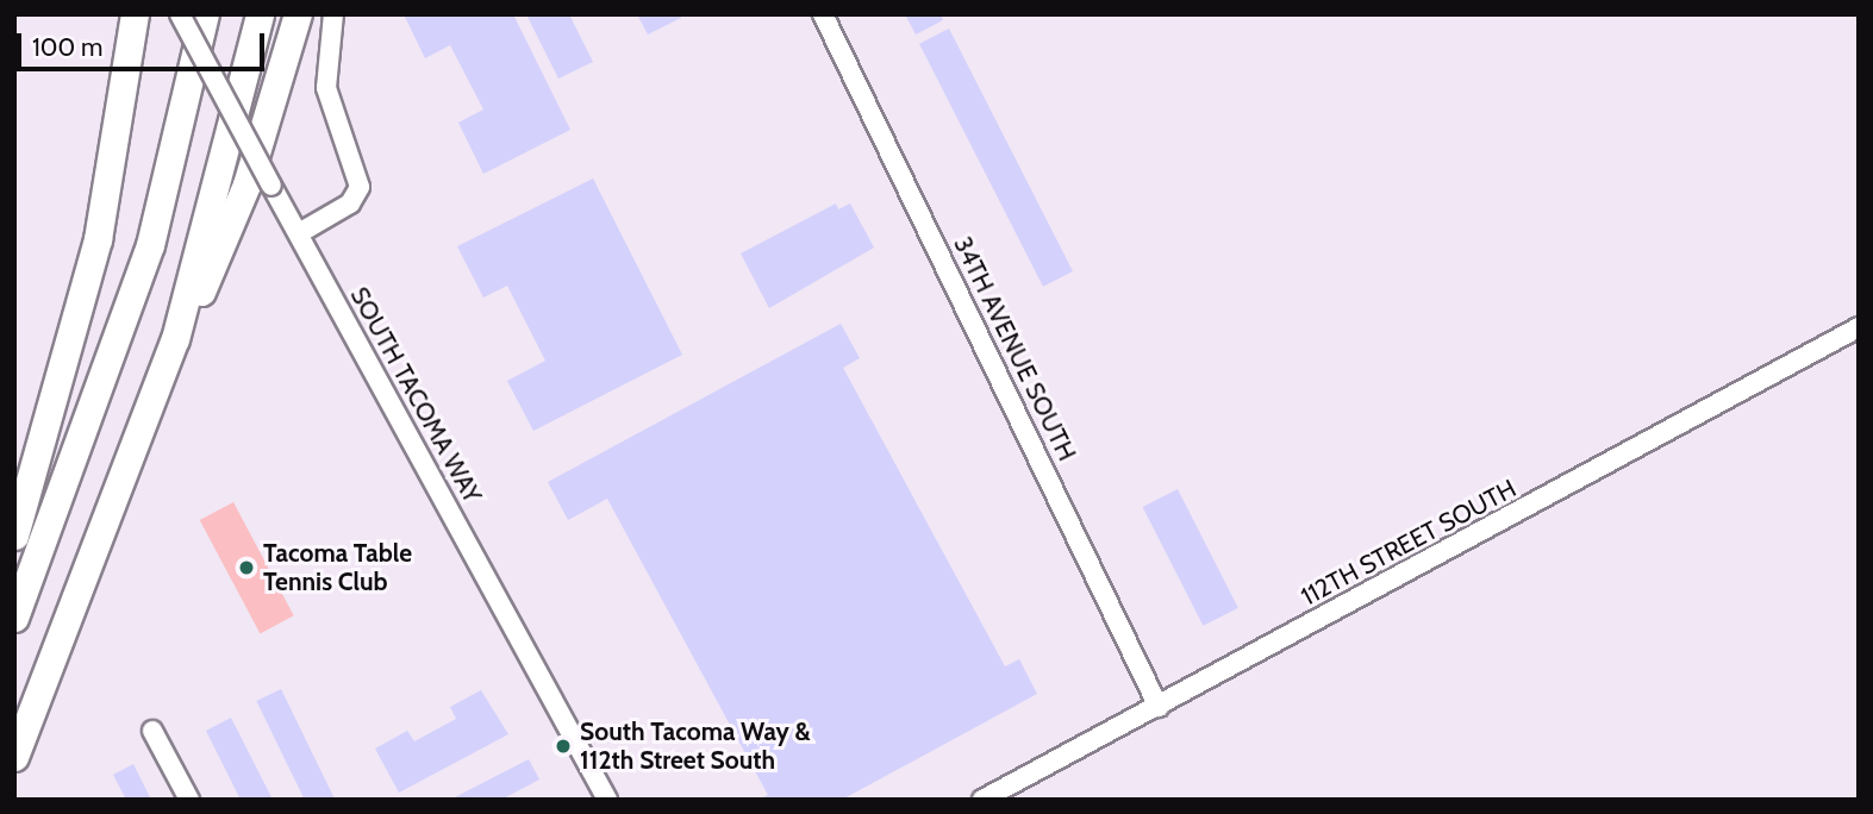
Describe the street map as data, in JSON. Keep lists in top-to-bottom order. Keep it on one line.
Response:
{"streets":{"street":["34TH AVENUE SOUTH","SOUTH TACOMA WAY","112TH STREET SOUTH"]},"crossings":[["34TH AVENUE SOUTH","112TH STREET SOUTH"]],"places":["Tacoma Table Tennis Club","South Tacoma Way & 112th Street South"],"scale_bar":"100 m"}
